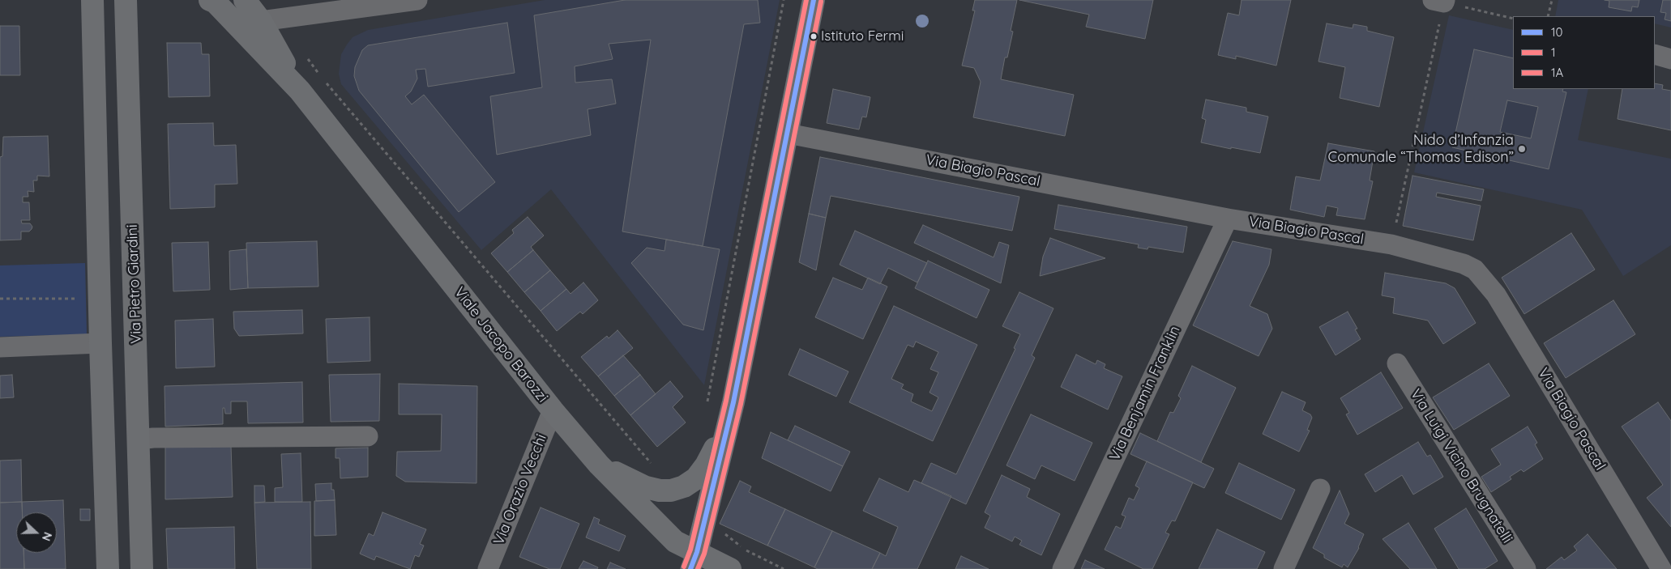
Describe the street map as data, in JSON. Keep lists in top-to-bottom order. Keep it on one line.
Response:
{"streets":{"street":["Via Biagio Pascal","Via Pietro Giardini","Viale Jacopo Barozzi","Via Benjamin Franklin","Via Luigi Vicino Brugnatelli","Via Orazio Vecchi"]},"crossings":[["Via Biagio Pascal","Via Benjamin Franklin"],["Viale Jacopo Barozzi","Via Orazio Vecchi"]],"places":["Istituto Fermi","Nido d’Infanzia Comunale “Thomas Edison”"],"lines":["transit line 10","transit line 1A","transit line 1"],"legend":["10","1","1A"],"north":"right"}
